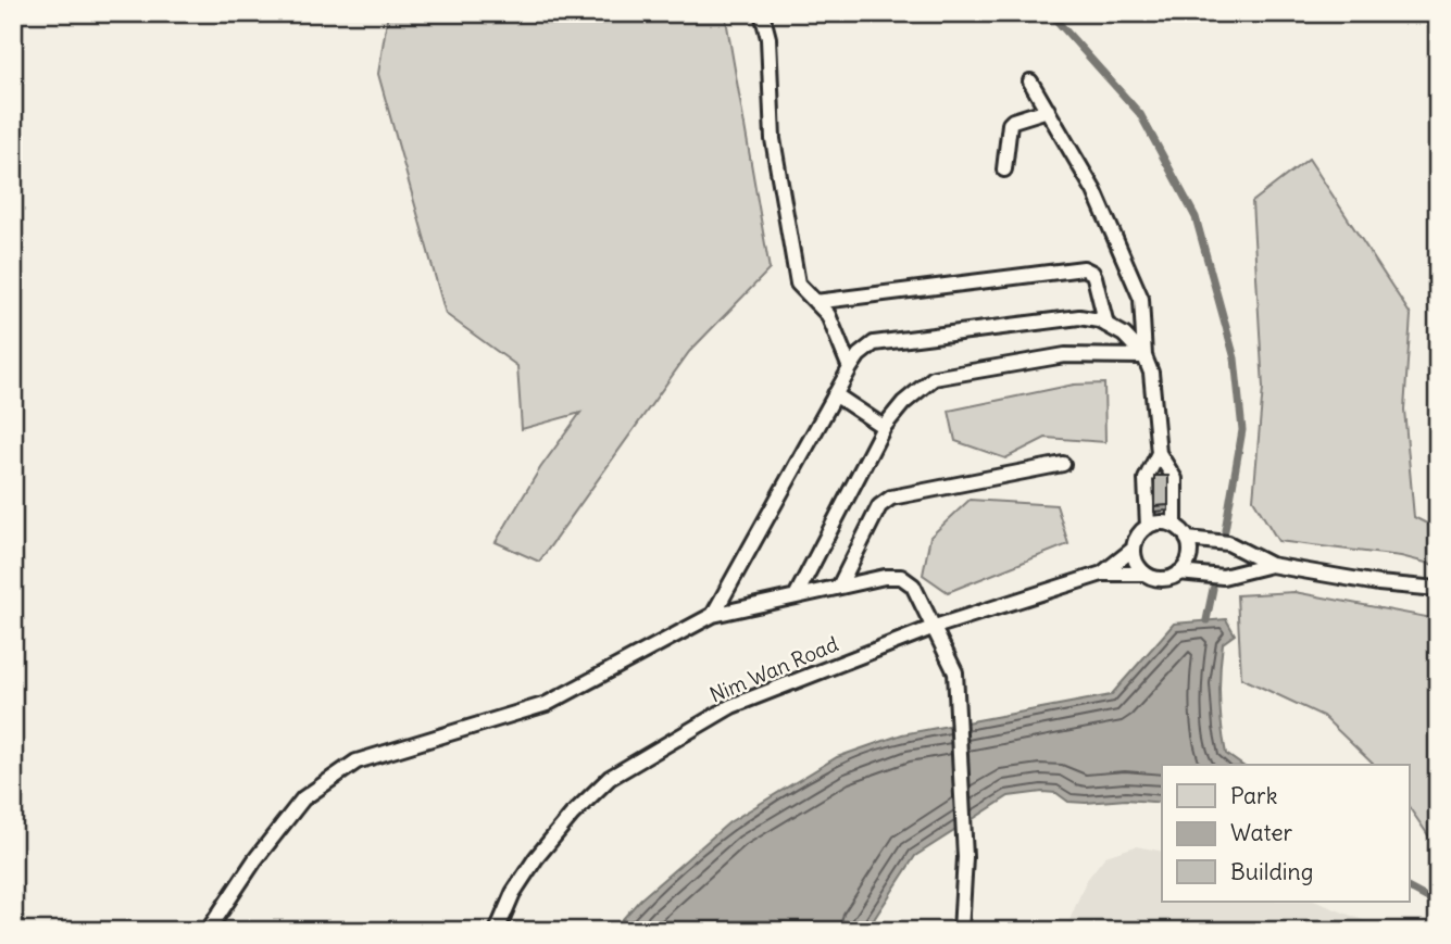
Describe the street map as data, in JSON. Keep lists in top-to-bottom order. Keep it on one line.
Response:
{"streets":{"lane":["Nim Wan Road"]},"legend":["Park","Water","Building"]}
